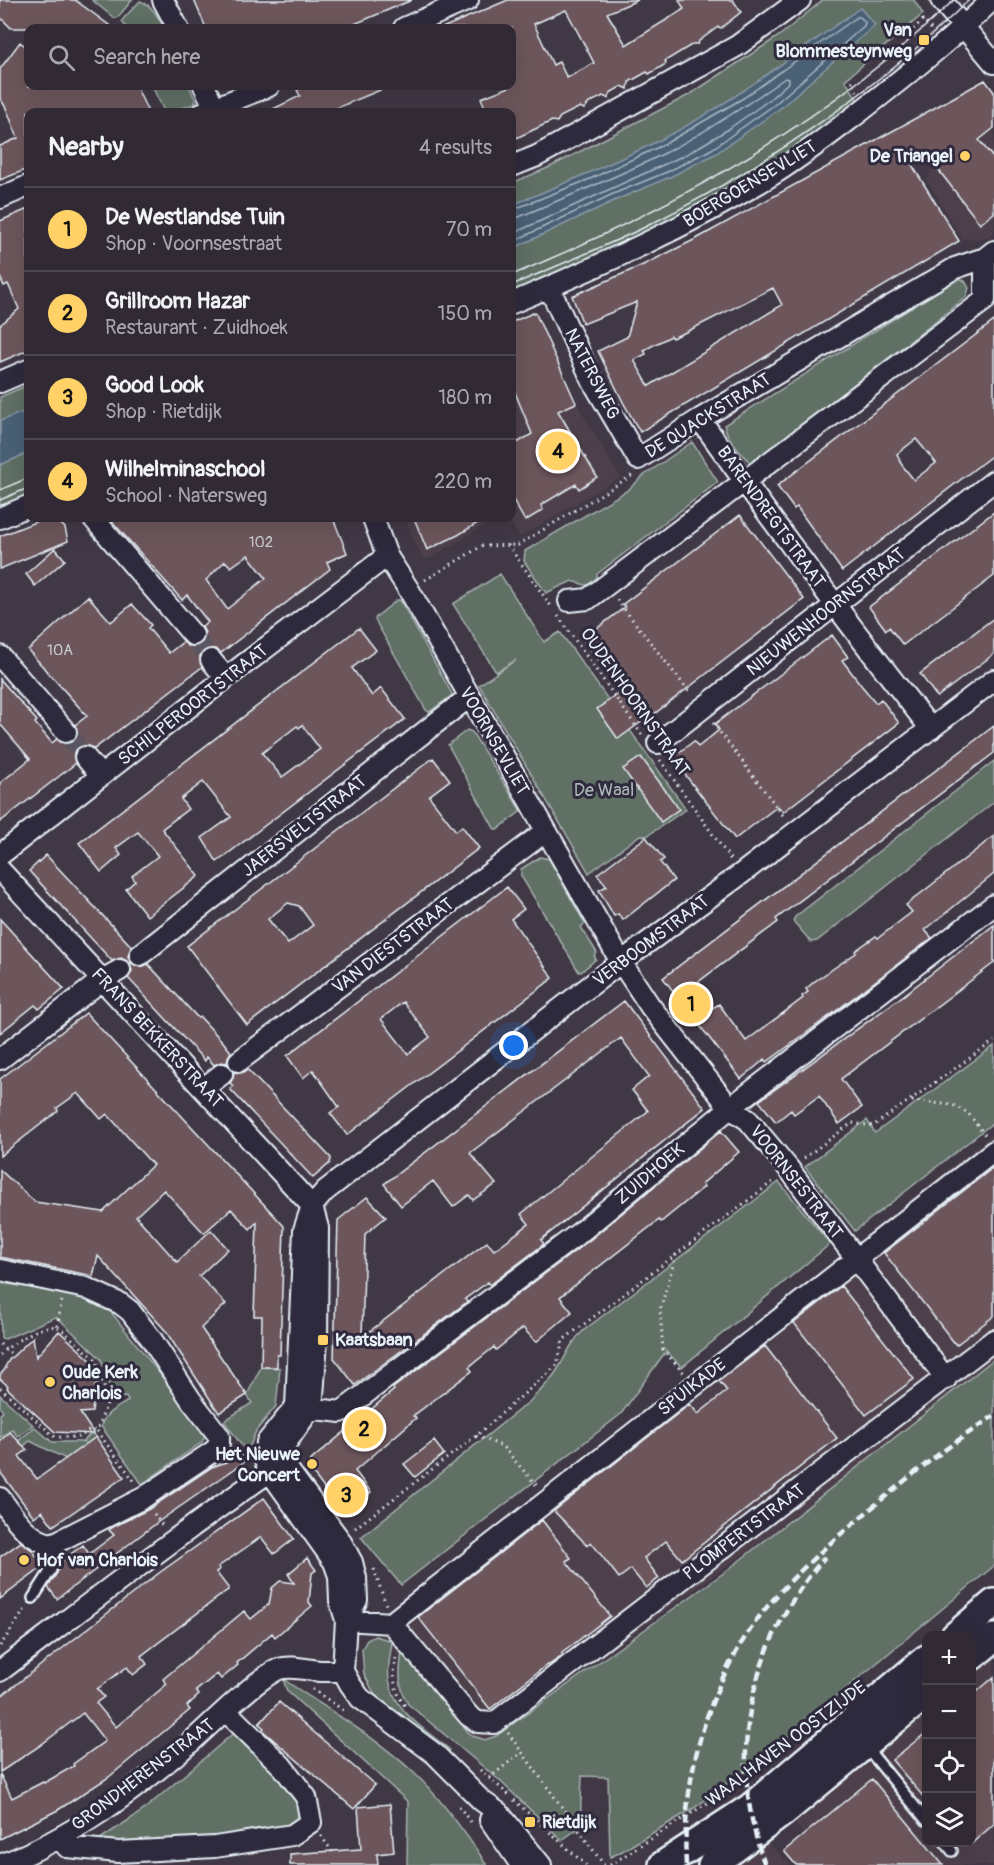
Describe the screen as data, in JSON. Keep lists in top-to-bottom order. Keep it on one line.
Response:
{"streets":{"main road":["WAALHAVEN OOSTZIJDE"],"street":["BOERGOENSEVLIET","NATERSWEG","DE QUACKSTRAAT","BARENDREGTSTRAAT","NIEUWENHOORNSTRAAT","SCHILPEROORTSTRAAT","VOORNSEVLIET","JAERSVELTSTRAAT","VERBOOMSTRAAT","VAN DIESTSTRAAT","FRANS BEKKERSTRAAT","ZUIDHOEK","VOORNSESTRAAT","SPUIKADE","PLOMPERTSTRAAT","GRONDHERENSTRAAT"],"path":["OUDENHOORNSTRAAT"]},"crossings":[["BOERGOENSEVLIET","NATERSWEG"],["NATERSWEG","DE QUACKSTRAAT"],["DE QUACKSTRAAT","BARENDREGTSTRAAT"],["DE QUACKSTRAAT","OUDENHOORNSTRAAT"],["DE QUACKSTRAAT","VOORNSEVLIET"],["BARENDREGTSTRAAT","NIEUWENHOORNSTRAAT"],["BARENDREGTSTRAAT","VERBOOMSTRAAT"],["NIEUWENHOORNSTRAAT","OUDENHOORNSTRAAT"],["OUDENHOORNSTRAAT","VERBOOMSTRAAT"],["SCHILPEROORTSTRAAT","VOORNSEVLIET"],["VOORNSEVLIET","JAERSVELTSTRAAT"],["VOORNSEVLIET","VERBOOMSTRAAT"],["VOORNSEVLIET","VAN DIESTSTRAAT"],["VOORNSEVLIET","VOORNSESTRAAT"],["VERBOOMSTRAAT","FRANS BEKKERSTRAAT"],["VERBOOMSTRAAT","VOORNSESTRAAT"],["ZUIDHOEK","VOORNSESTRAAT"],["VOORNSESTRAAT","SPUIKADE"],["VOORNSESTRAAT","PLOMPERTSTRAAT"]],"parks":["De Waal"],"places":{"transit":["Van Blommesteynweg","Kaatsbaan","Rietdijk"],"other":["De Triangel","Oude Kerk Charlois","Het Nieuwe Concert","Hof van Charlois"]},"house_numbers":["102","10A"],"page":{"search":"Search here","heading":["Nearby","4 results"],"list":[{"mark":"1","name":"De Westlandse Tuin","note":"Shop · Voornsestraat","value":"70 m"},{"mark":"2","name":"Grillroom Hazar","note":"Restaurant · Zuidhoek","value":"150 m"},{"mark":"3","name":"Good Look","note":"Shop · Rietdijk","value":"180 m"},{"mark":"4","name":"Wilhelminaschool","note":"School · Natersweg","value":"220 m"}],"pins":["4","1","2","3"],"map_buttons":["+","−"]}}
